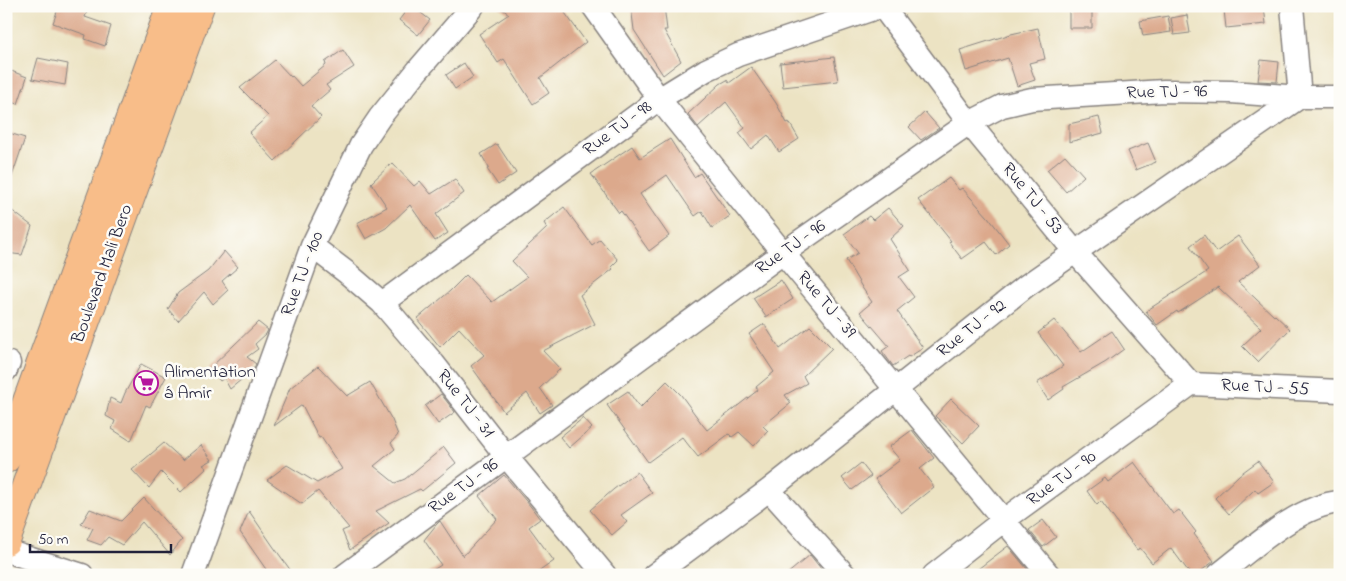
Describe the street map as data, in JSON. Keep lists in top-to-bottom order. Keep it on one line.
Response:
{"streets":{"main road":["Boulevard Mali Bero"],"street":["Rue TJ - 96","Rue TJ - 98","Rue TJ - 53","Rue TJ - 100","Rue TJ - 39","Rue TJ - 92","Rue TJ - 55","Rue TJ - 31","Rue TJ - 90"]},"crossings":[["Rue TJ - 96","Rue TJ - 53"],["Rue TJ - 96","Rue TJ - 39"],["Rue TJ - 96","Rue TJ - 92"],["Rue TJ - 96","Rue TJ - 31"],["Rue TJ - 98","Rue TJ - 53"],["Rue TJ - 98","Rue TJ - 39"],["Rue TJ - 98","Rue TJ - 31"],["Rue TJ - 53","Rue TJ - 92"],["Rue TJ - 53","Rue TJ - 55"],["Rue TJ - 53","Rue TJ - 90"],["Rue TJ - 100","Rue TJ - 31"],["Rue TJ - 39","Rue TJ - 92"],["Rue TJ - 39","Rue TJ - 90"],["Rue TJ - 55","Rue TJ - 90"]],"places":{"supermarket":["Alimentation á Amir"]},"scale_bar":"50 m"}
